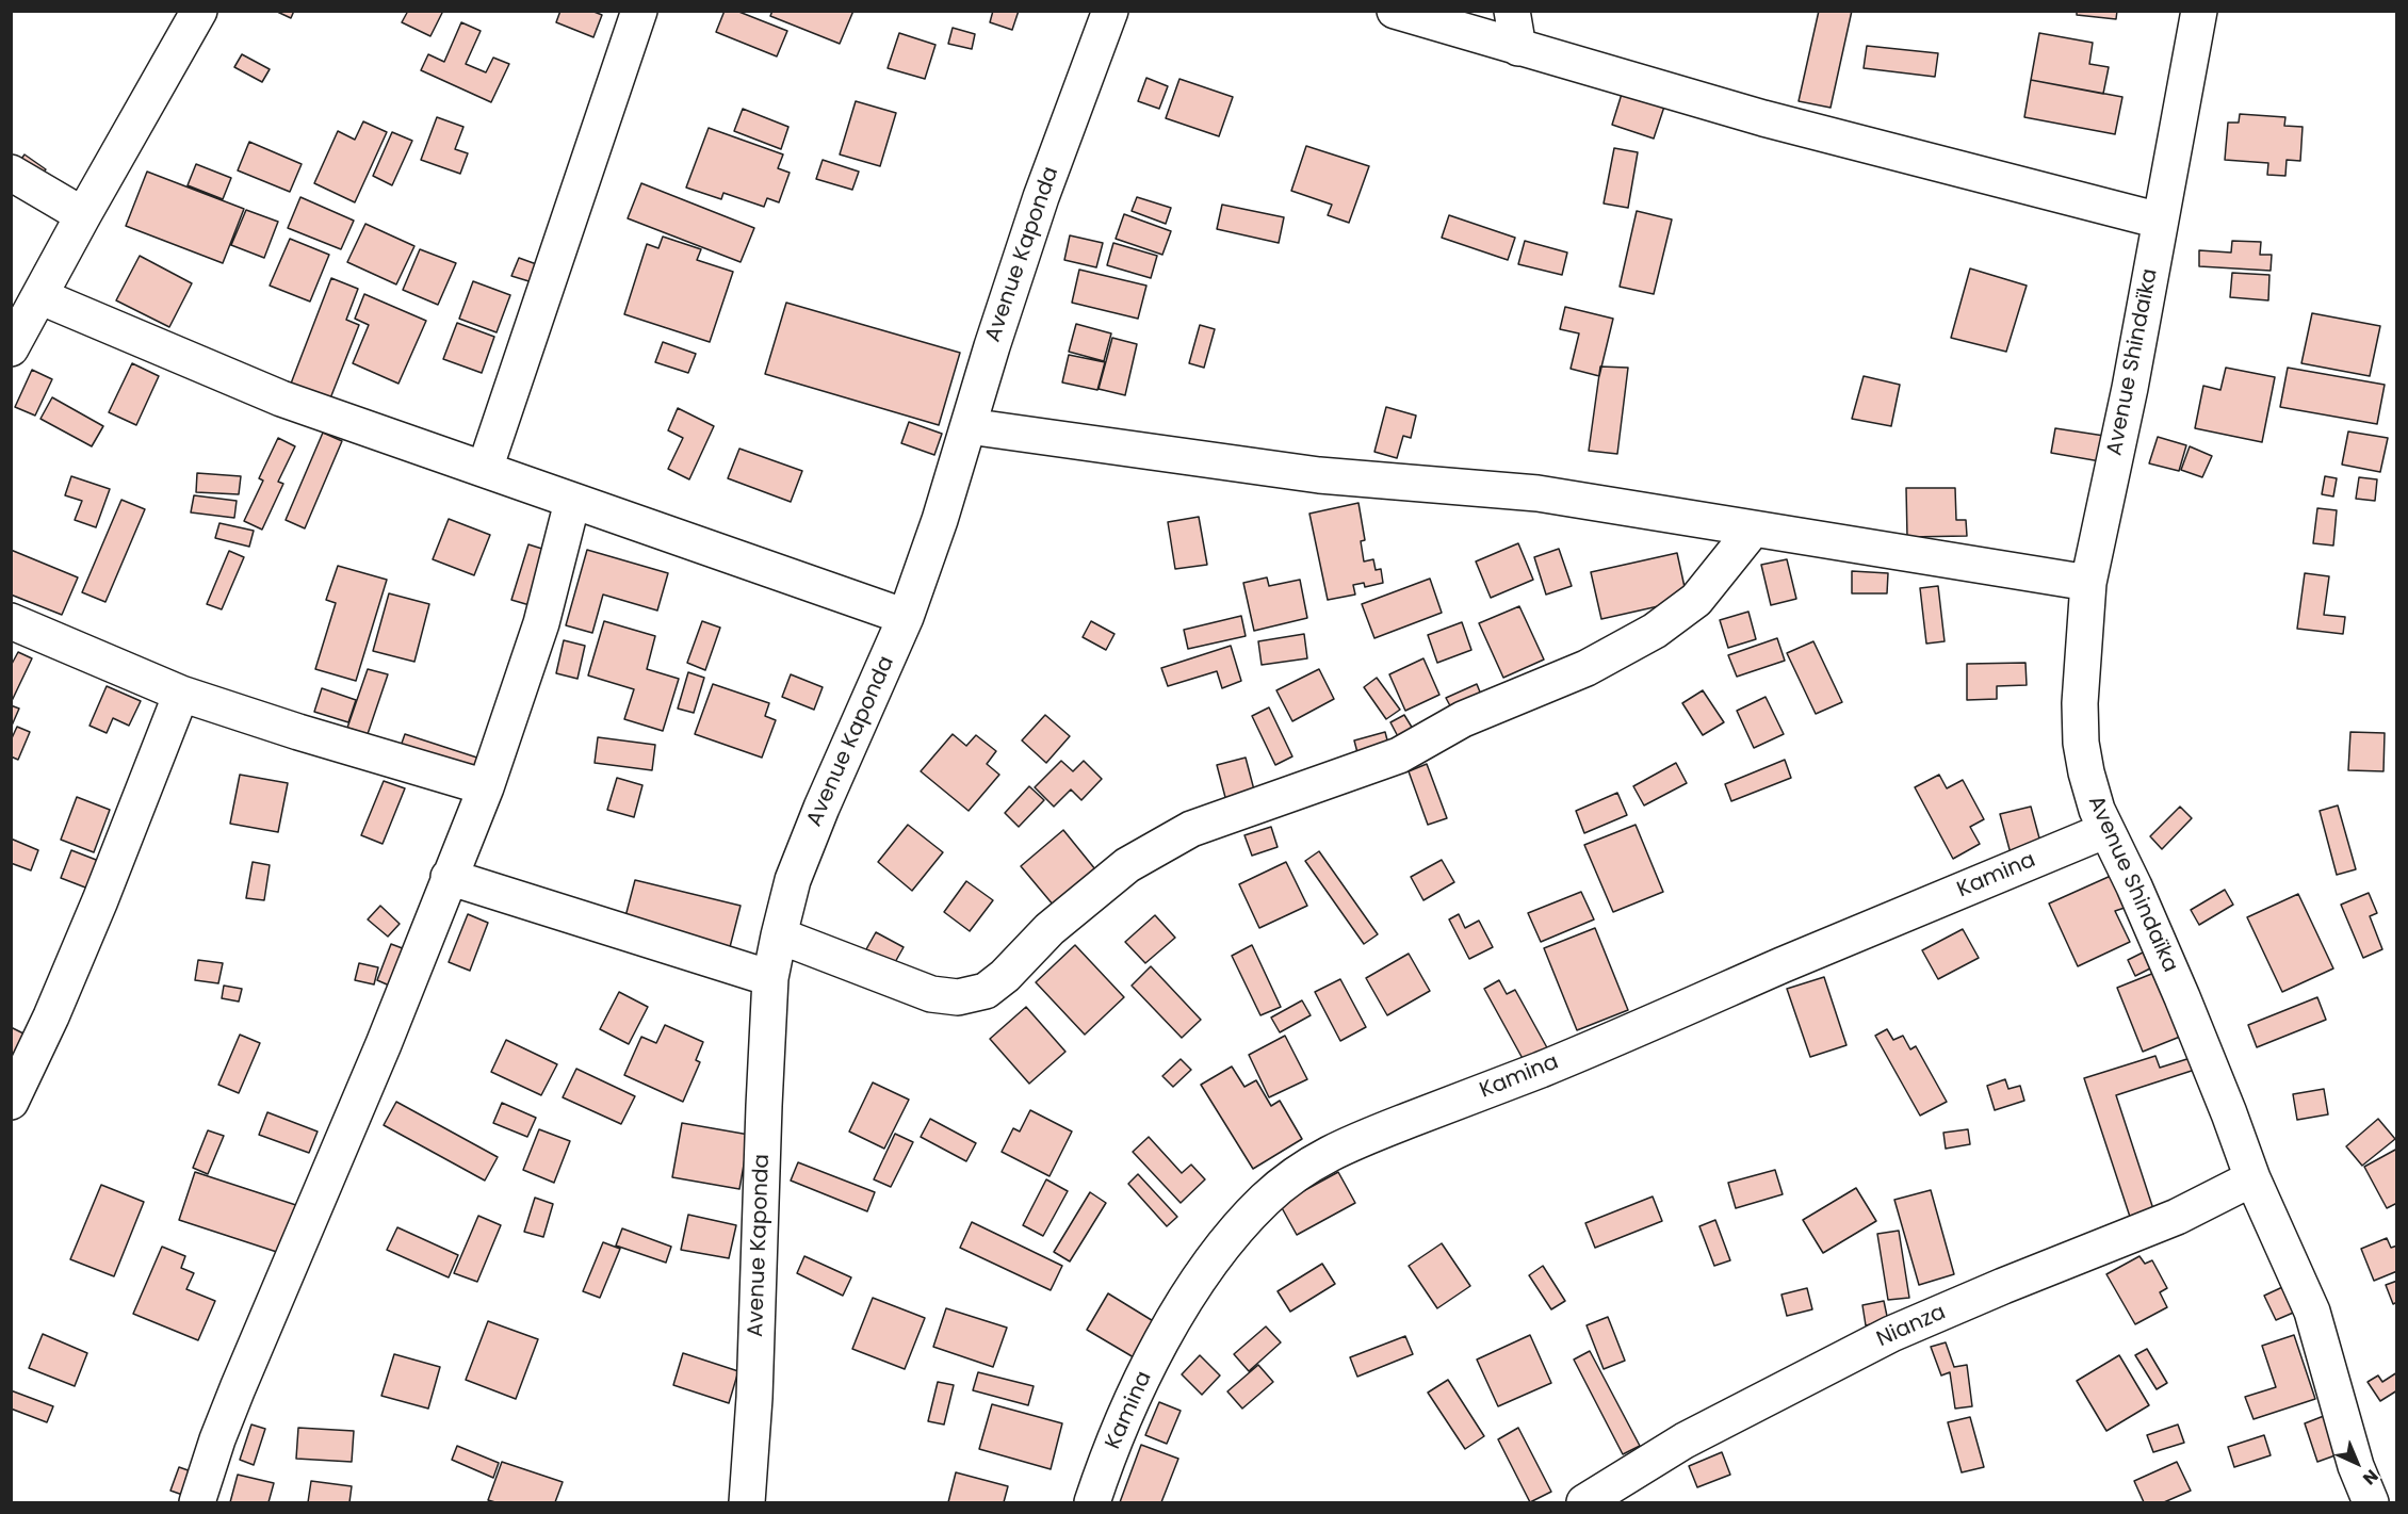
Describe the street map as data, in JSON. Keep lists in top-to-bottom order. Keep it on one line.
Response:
{"streets":{"street":["Avenue Kaponda","Avenue Shindaïka","Kamina","Nianza"]},"crossings":[["Avenue Shindaïka","Kamina"],["Avenue Shindaïka","Nianza"]],"north":"bottom right"}
